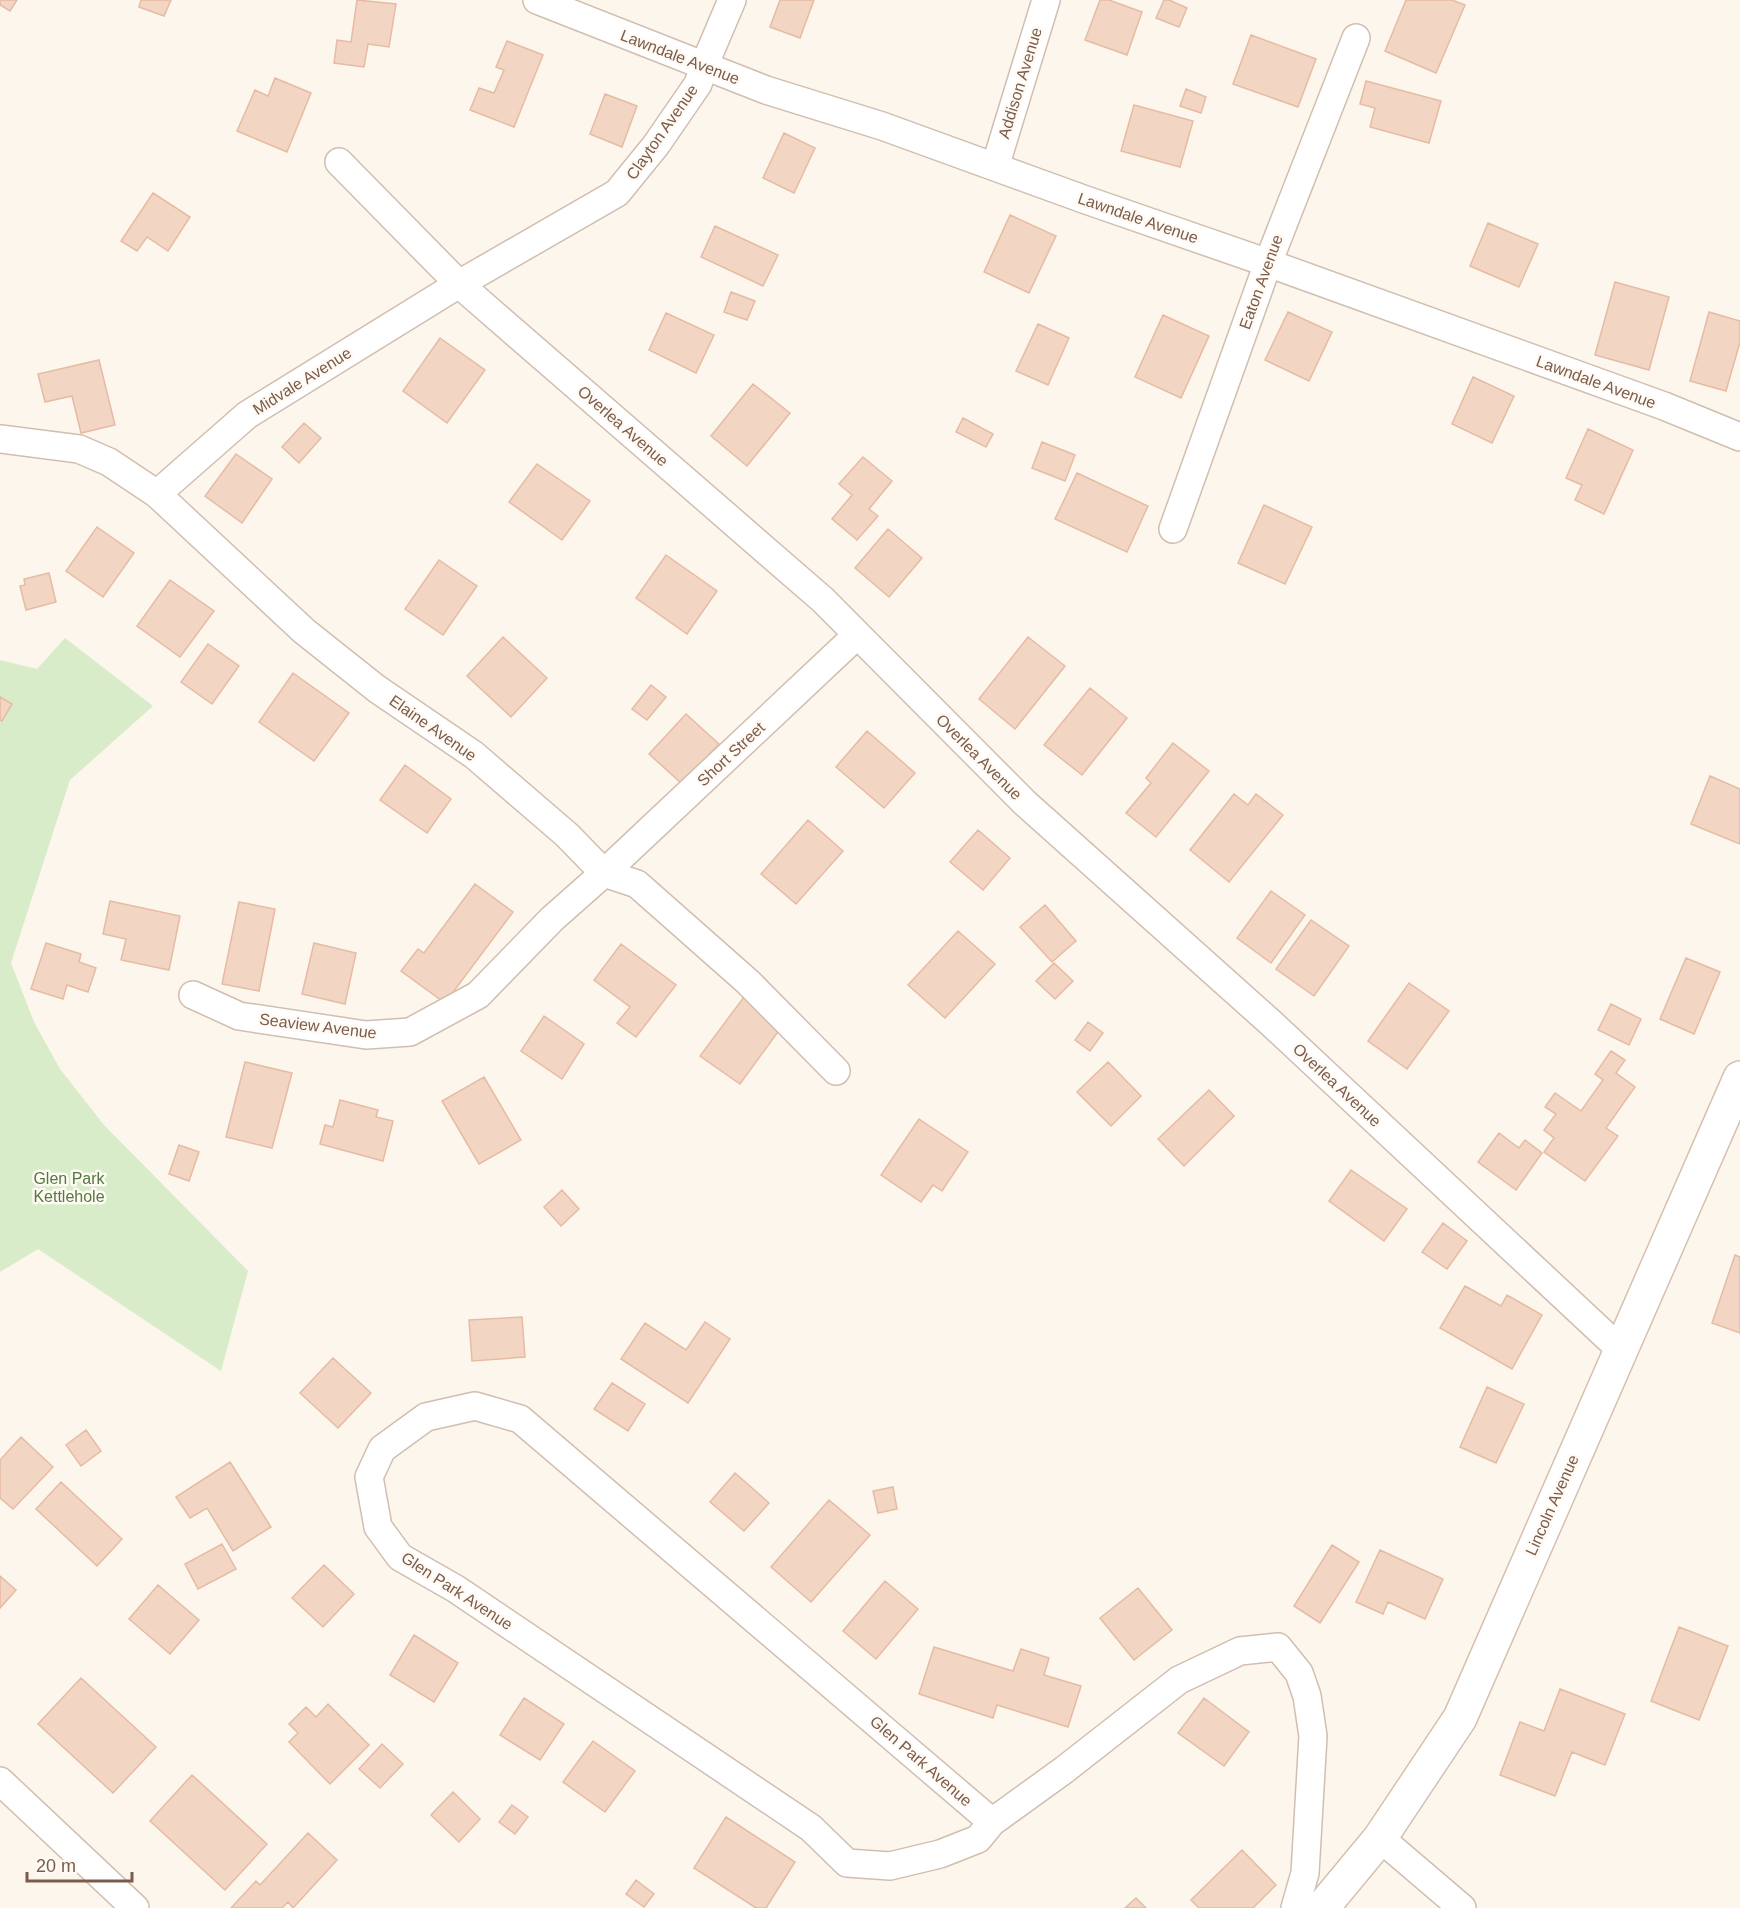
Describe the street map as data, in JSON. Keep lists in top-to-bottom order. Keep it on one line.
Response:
{"streets":{"main road":["Lincoln Avenue"],"street":["Lawndale Avenue","Addison Avenue","Clayton Avenue","Eaton Avenue","Midvale Avenue","Overlea Avenue","Elaine Avenue","Short Street","Seaview Avenue","Glen Park Avenue"]},"crossings":[["Lawndale Avenue","Addison Avenue"],["Lawndale Avenue","Clayton Avenue"],["Lawndale Avenue","Eaton Avenue"],["Clayton Avenue","Midvale Avenue"],["Clayton Avenue","Overlea Avenue"],["Midvale Avenue","Overlea Avenue"],["Midvale Avenue","Elaine Avenue"],["Overlea Avenue","Short Street"],["Overlea Avenue","Lincoln Avenue"],["Elaine Avenue","Short Street"],["Elaine Avenue","Seaview Avenue"],["Short Street","Seaview Avenue"]],"parks":["Glen Park Kettlehole"],"scale_bar":"20 m"}
